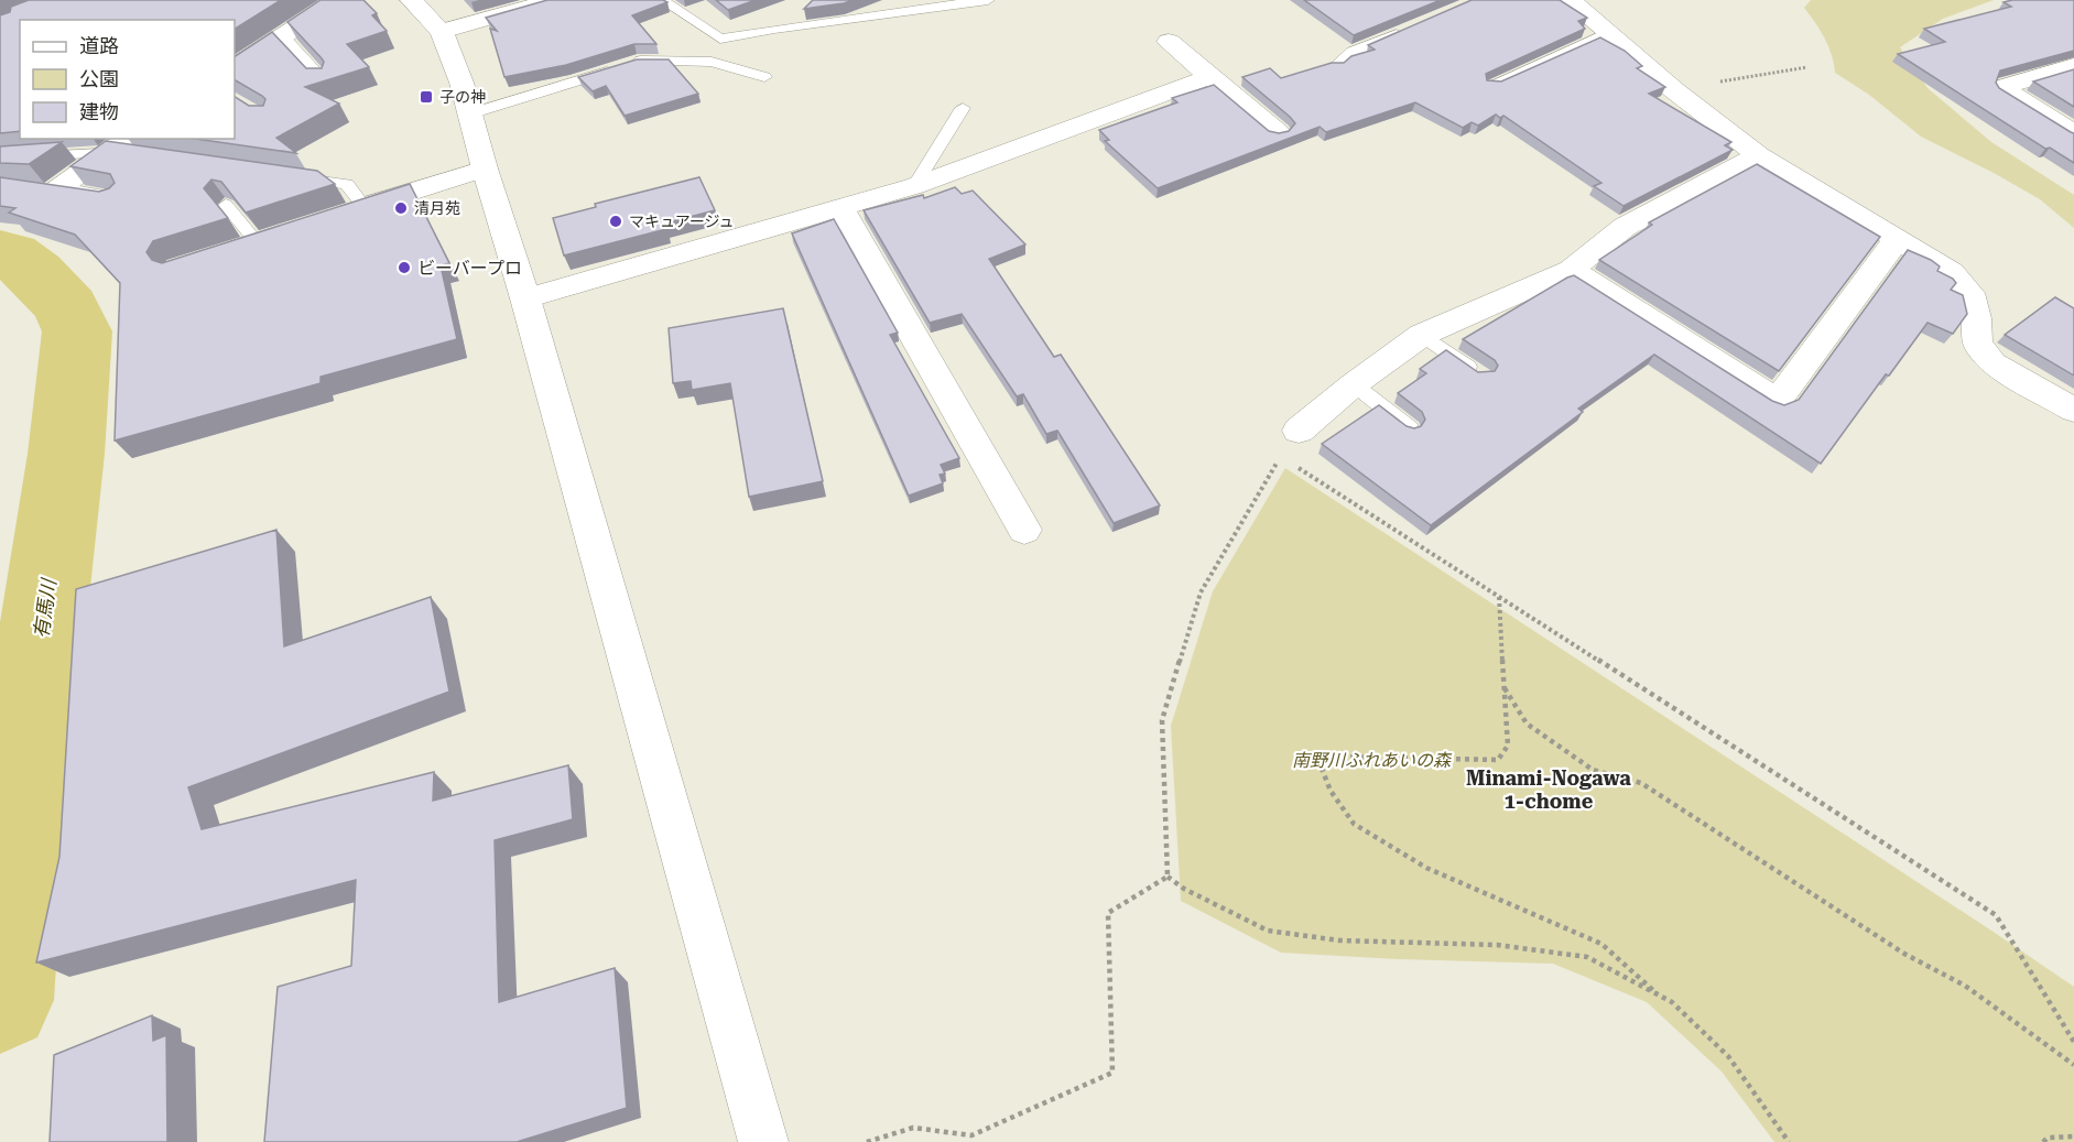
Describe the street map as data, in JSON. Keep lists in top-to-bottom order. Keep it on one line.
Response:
{"districts":["Minami-Nogawa 1-chome"],"water":["有馬川"],"parks":["南野川ふれあいの森"],"places":{"transit":["子の神"],"other":["清月苑","マキュアージュ","ビーバープロ"]},"legend":["道路","公園","建物"]}
